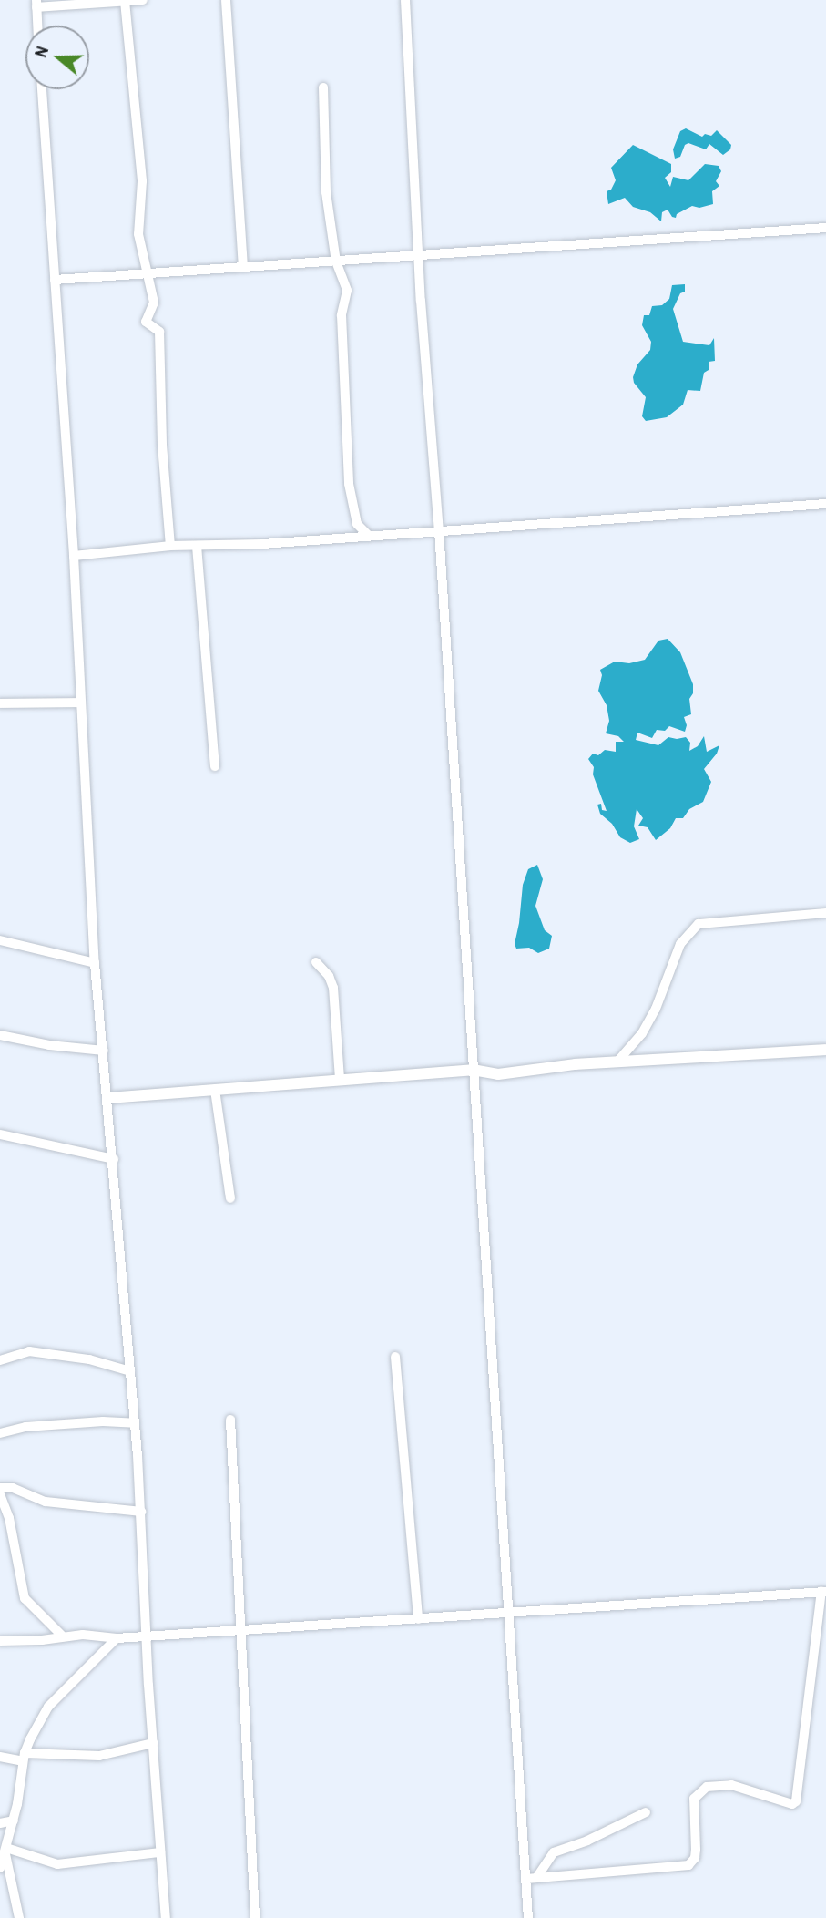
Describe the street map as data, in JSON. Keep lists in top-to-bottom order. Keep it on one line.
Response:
{"north":"left"}
